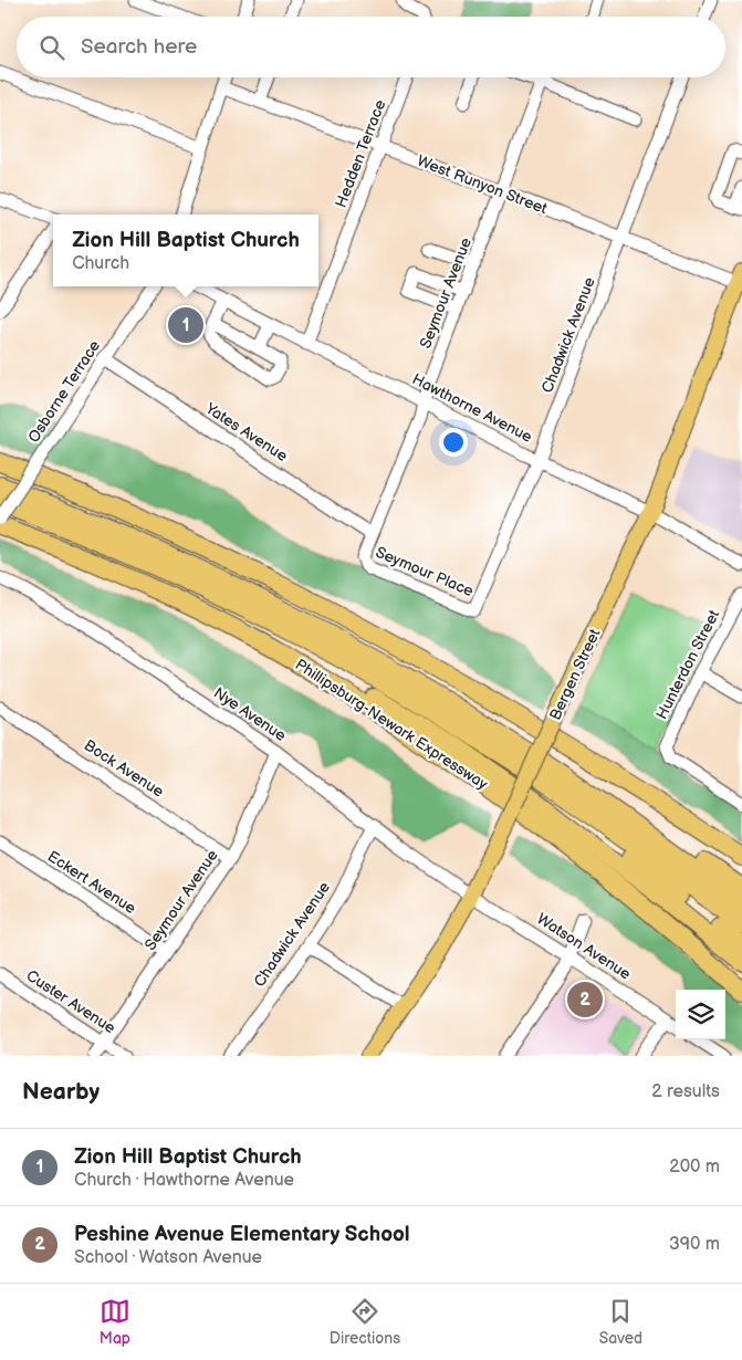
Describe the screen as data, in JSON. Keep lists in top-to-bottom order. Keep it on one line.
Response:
{"streets":{"highway":["Phillipsburg-Newark Expressway"],"main road":["Bergen Street"],"street":["Hedden Terrace","West Runyon Street","Seymour Avenue","Chadwick Avenue","Osborne Terrace","Hawthorne Avenue","Yates Avenue","Seymour Place","Hunterdon Street","Nye Avenue","Bock Avenue","Eckert Avenue","Watson Avenue","Custer Avenue"]},"crossings":[["Hedden Terrace","West Runyon Street"],["Hedden Terrace","Hawthorne Avenue"],["West Runyon Street","Seymour Avenue"],["West Runyon Street","Chadwick Avenue"],["West Runyon Street","Bergen Street"],["Seymour Avenue","Hawthorne Avenue"],["Seymour Avenue","Yates Avenue"],["Seymour Avenue","Seymour Place"],["Seymour Avenue","Nye Avenue"],["Seymour Avenue","Bock Avenue"],["Seymour Avenue","Eckert Avenue"],["Seymour Avenue","Custer Avenue"],["Chadwick Avenue","Hawthorne Avenue"],["Chadwick Avenue","Seymour Place"],["Chadwick Avenue","Nye Avenue"],["Osborne Terrace","Yates Avenue"],["Hawthorne Avenue","Bergen Street"],["Bergen Street","Nye Avenue"],["Bergen Street","Watson Avenue"],["Nye Avenue","Watson Avenue"]],"page":{"search":"Search here","popup":["Zion Hill Baptist Church","Church"],"pins":["1","2"],"heading":["Nearby","2 results"],"list":[{"mark":"1","name":"Zion Hill Baptist Church","note":"Church · Hawthorne Avenue","value":"200 m"},{"mark":"2","name":"Peshine Avenue Elementary School","note":"School · Watson Avenue","value":"390 m"}],"nav":["Map","Directions","Saved"]}}
